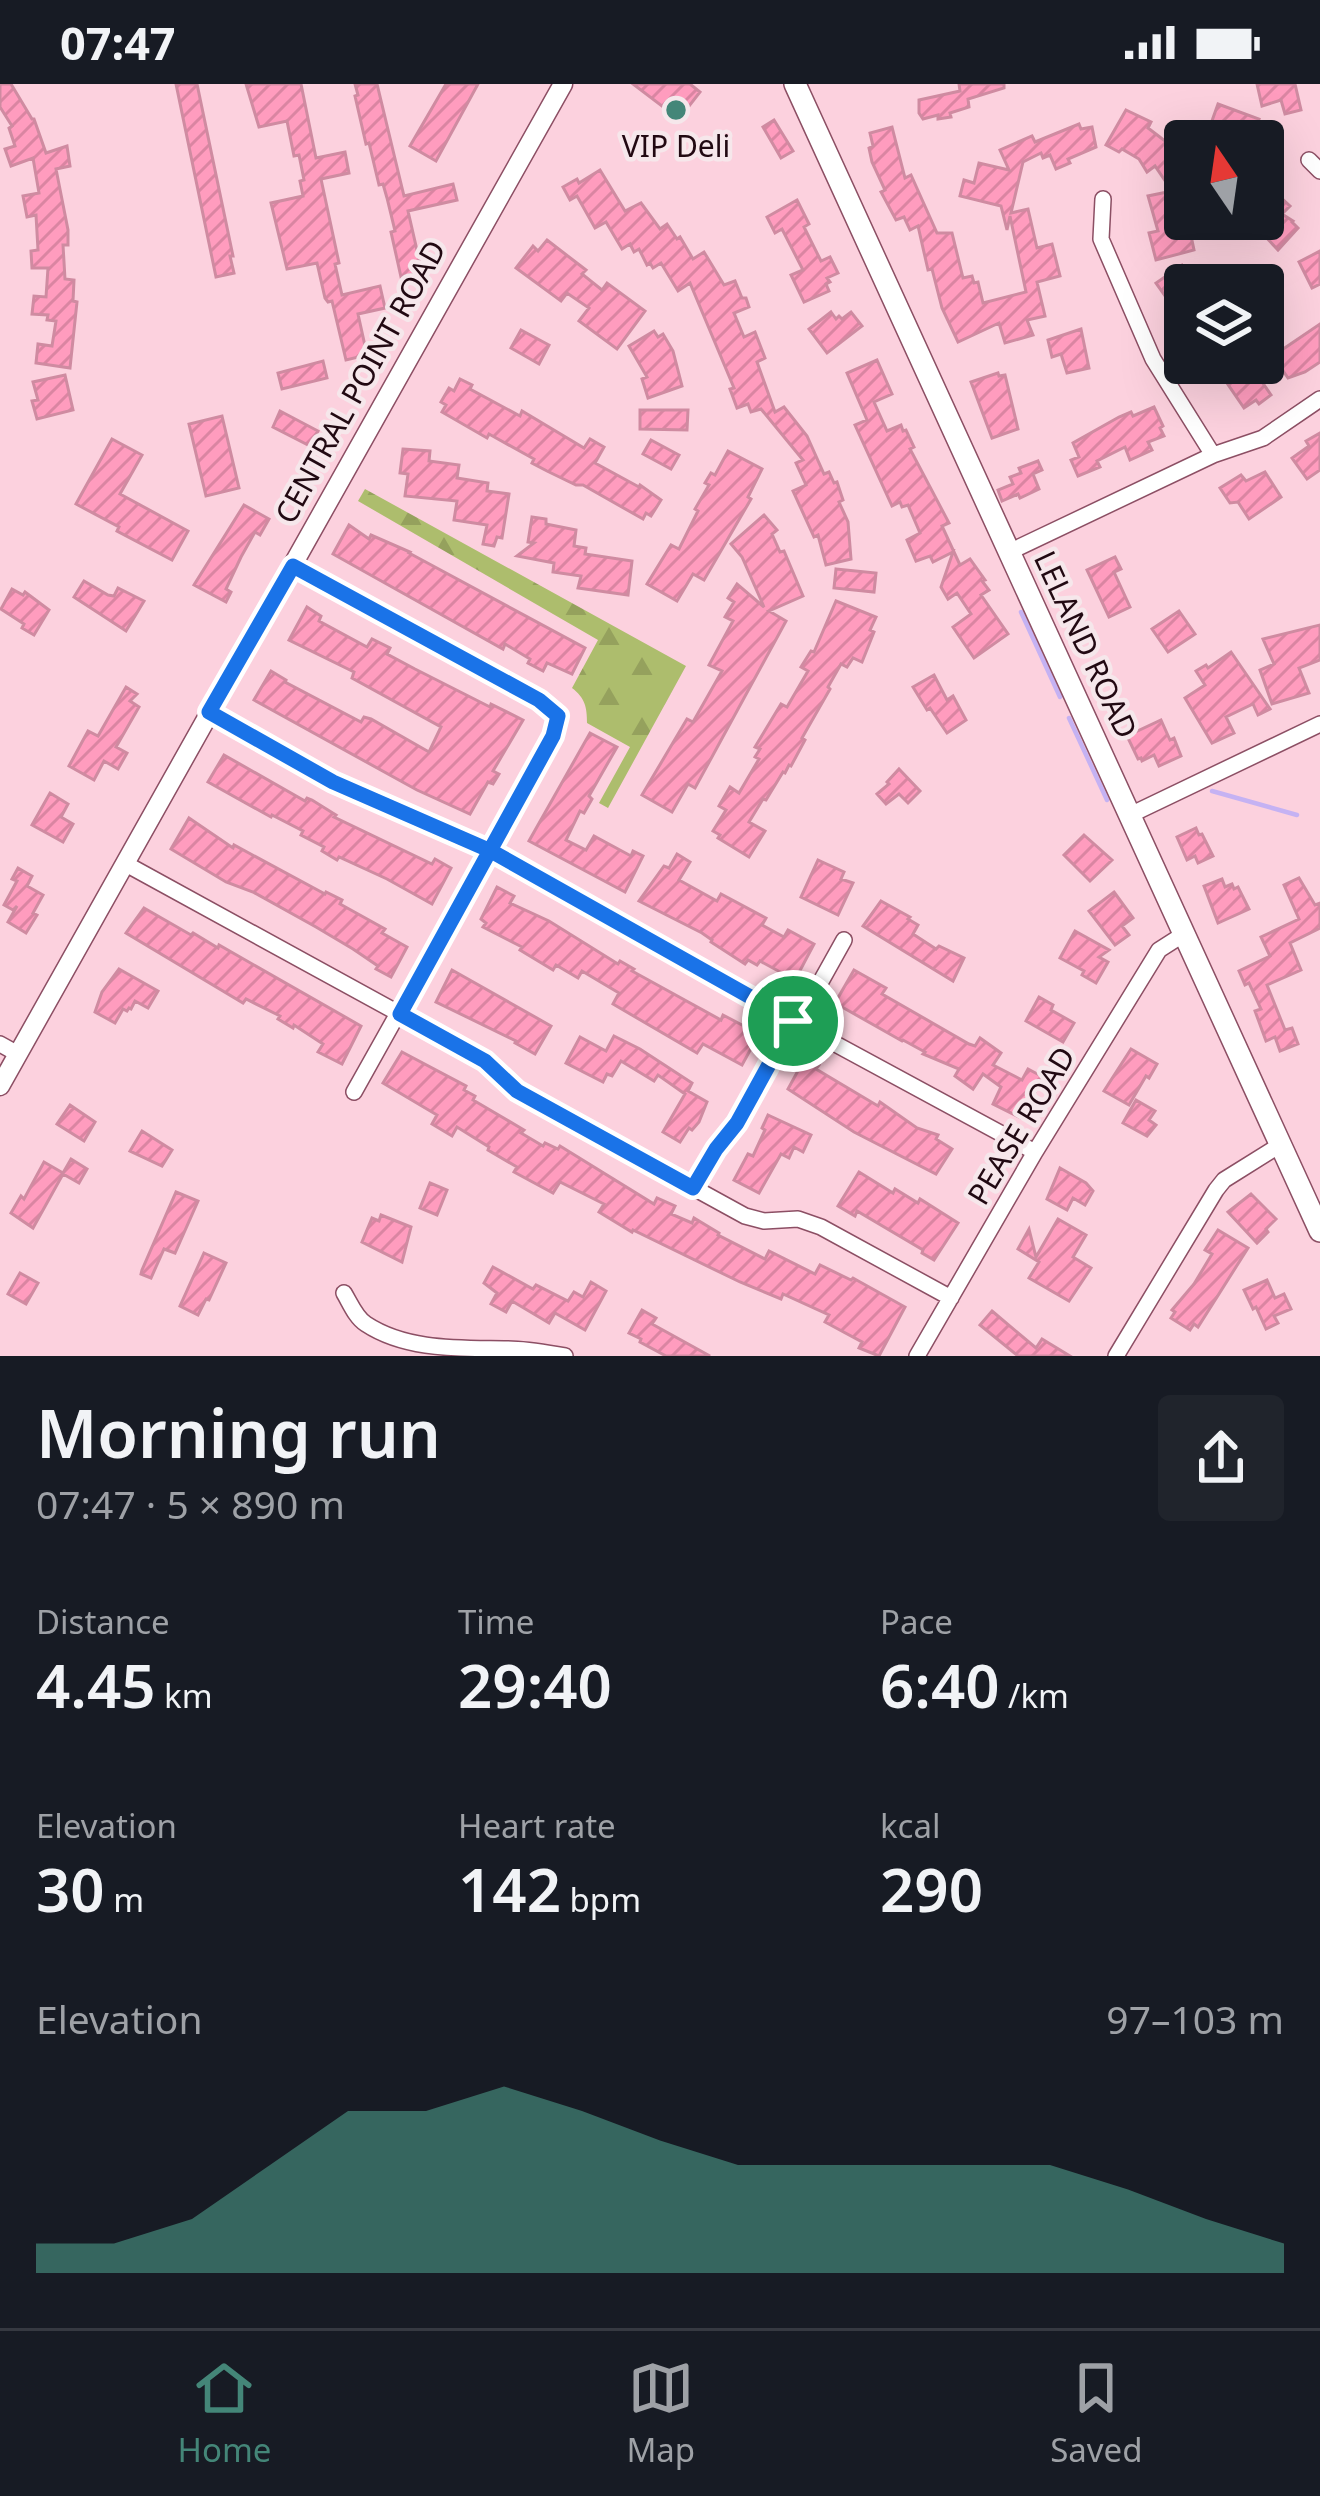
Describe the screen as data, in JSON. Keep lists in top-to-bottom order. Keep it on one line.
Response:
{"streets":{"main road":["LELAND ROAD"],"street":["CENTRAL POINT ROAD","PEASE ROAD"]},"crossings":[["LELAND ROAD","PEASE ROAD"]],"places":["VIP Deli"],"north":"top","page":{"status":"07:47","heading":["Morning run","07:47 · 5 × 890 m"],"stats":[["Distance","4.45 km"],["Time","29:40"],["Pace","6:40 /km"],["Elevation","30 m"],["Heart rate","142 bpm"],["kcal","290"]],"chart":["Elevation","97–103 m"],"tabs":["Home","Map","Saved"]}}
